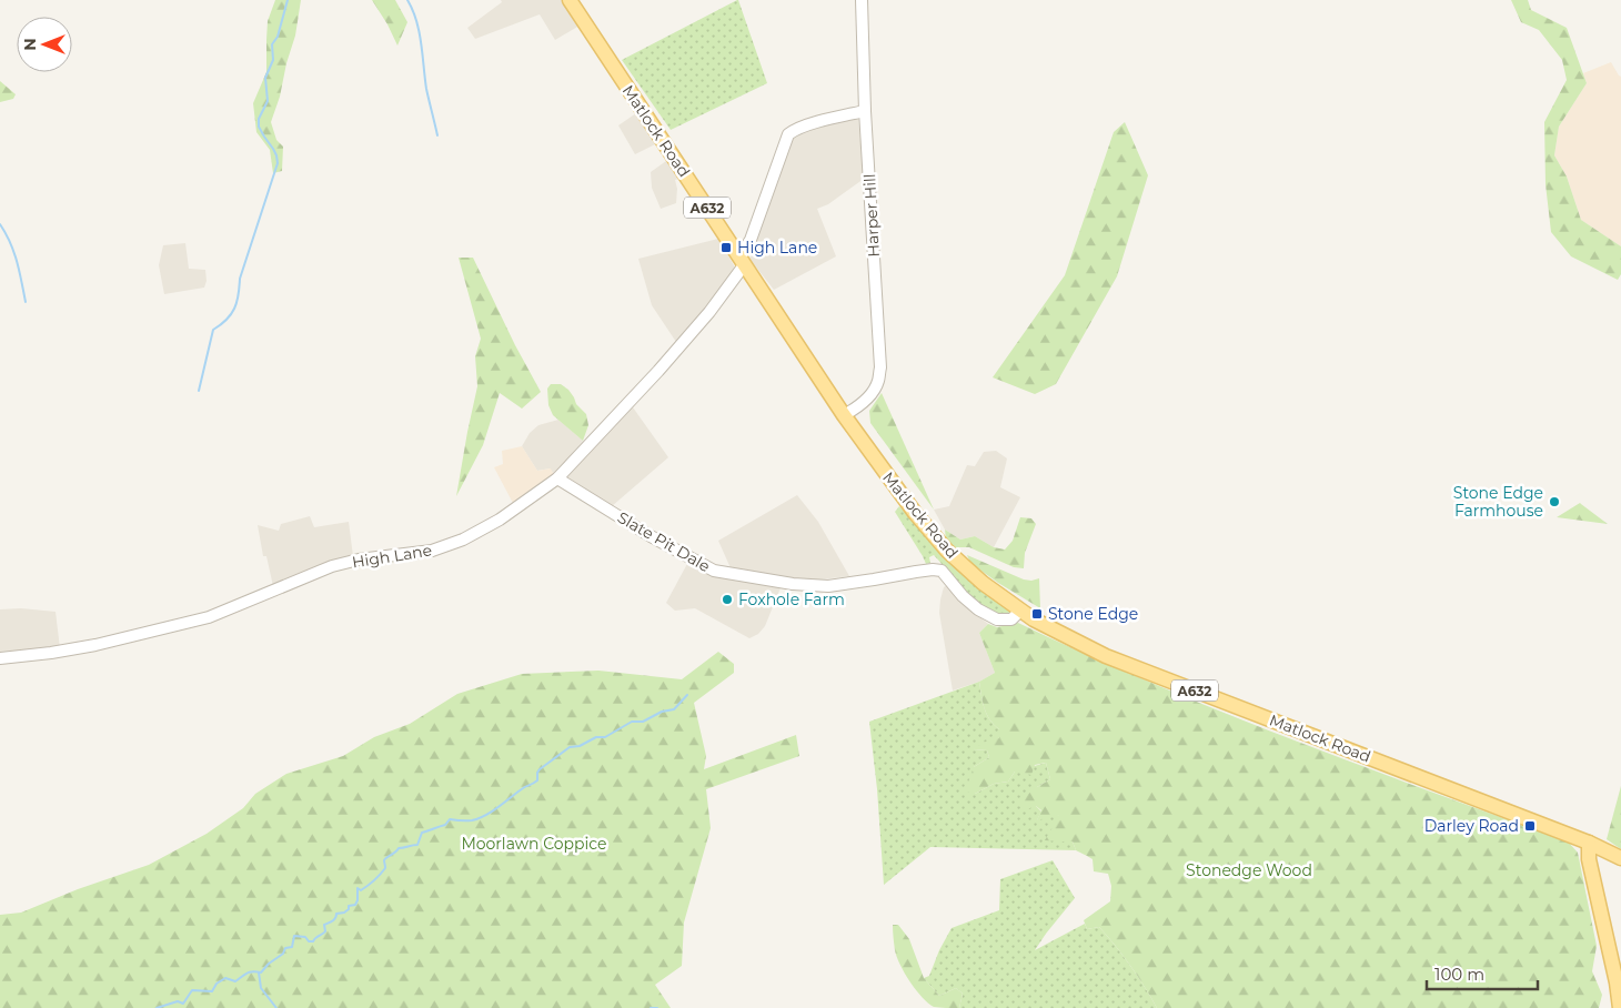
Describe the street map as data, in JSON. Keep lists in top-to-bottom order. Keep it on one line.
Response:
{"streets":{"main road":["Matlock Road","A632"],"street":["Harper Hill","Slate Pit Dale","High Lane"]},"crossings":[["Matlock Road","Harper Hill"],["Matlock Road","Slate Pit Dale"],["Matlock Road","High Lane"],["Harper Hill","High Lane"],["Slate Pit Dale","High Lane"]],"parks":["Moorlawn Coppice","Stonedge Wood"],"places":{"transit":["High Lane","Stone Edge","Darley Road"],"other":["Stone Edge Farmhouse","Foxhole Farm"]},"scale_bar":"100 m","north":"left"}
